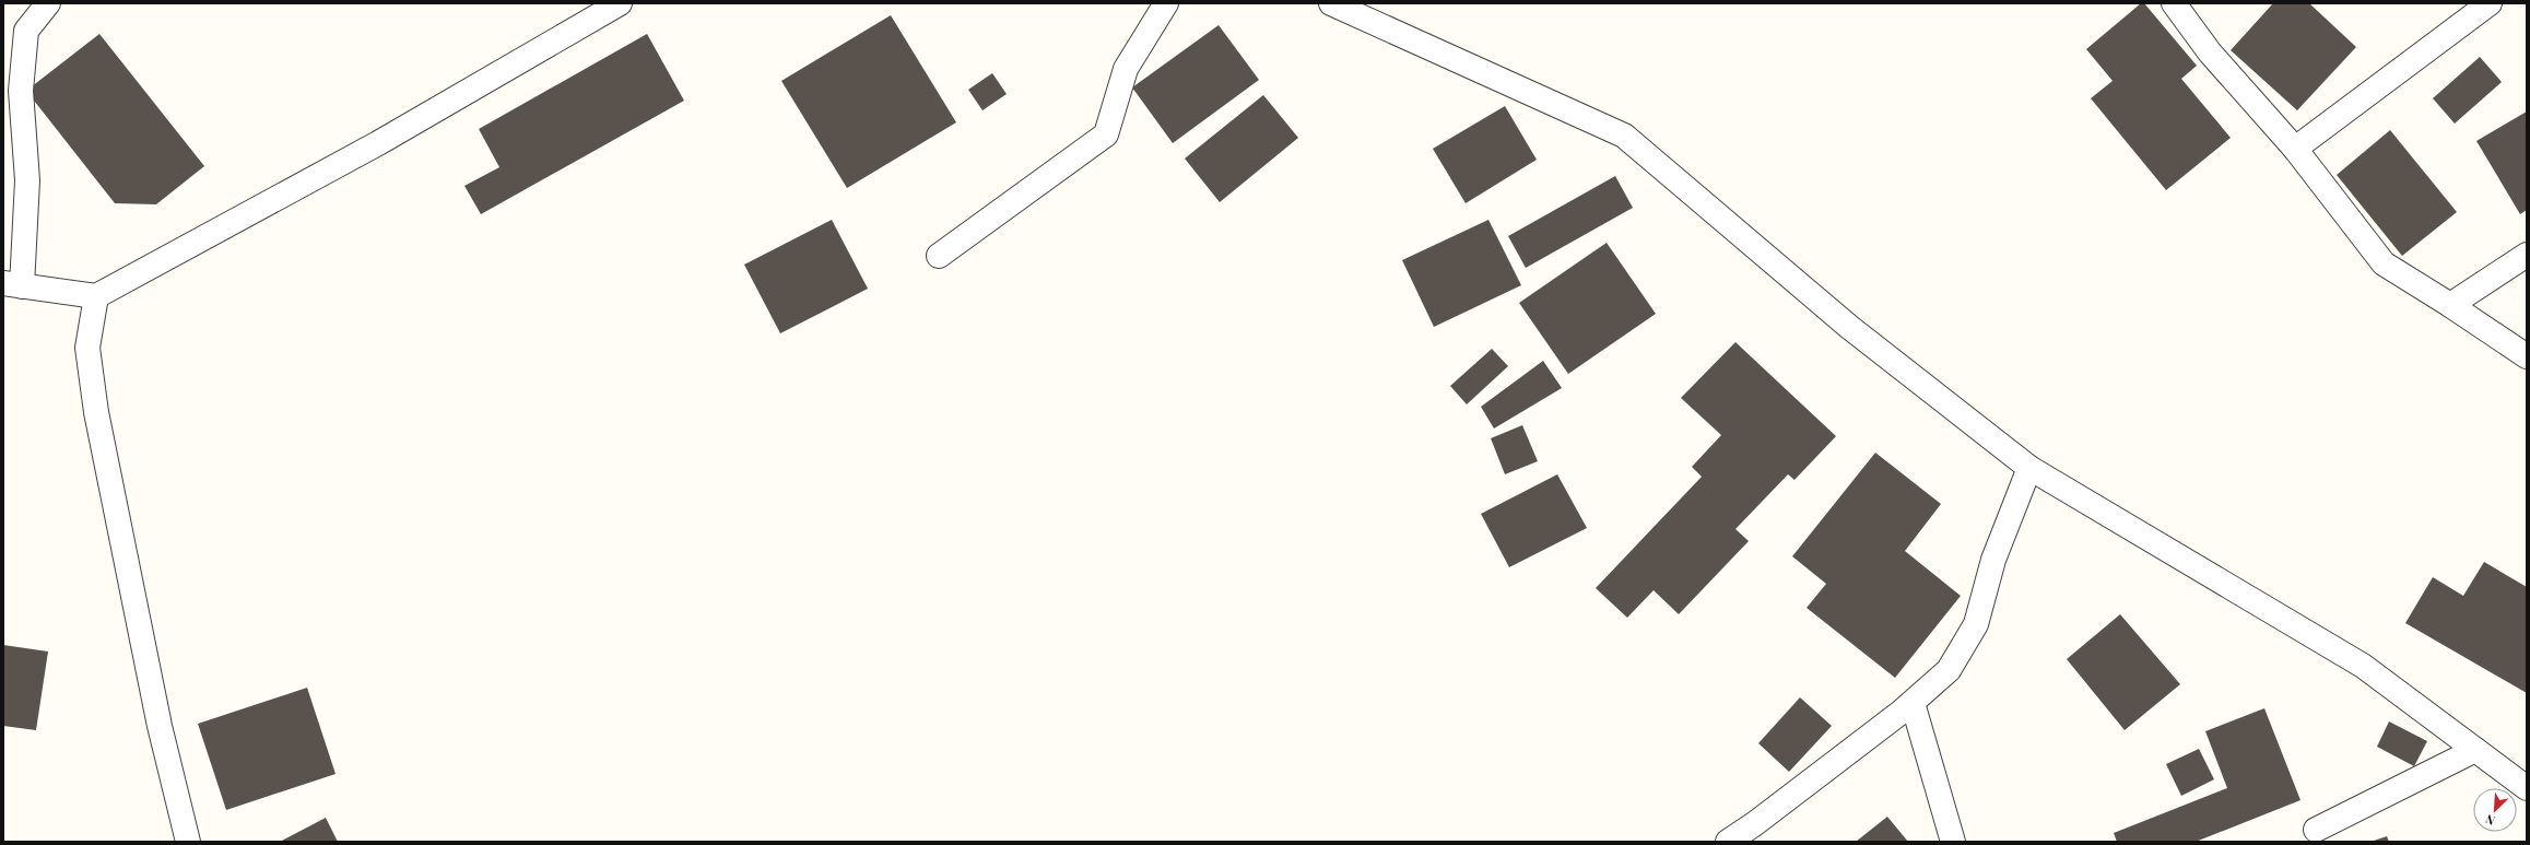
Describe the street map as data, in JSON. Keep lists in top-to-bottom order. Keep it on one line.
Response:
{"north":"bottom left"}
